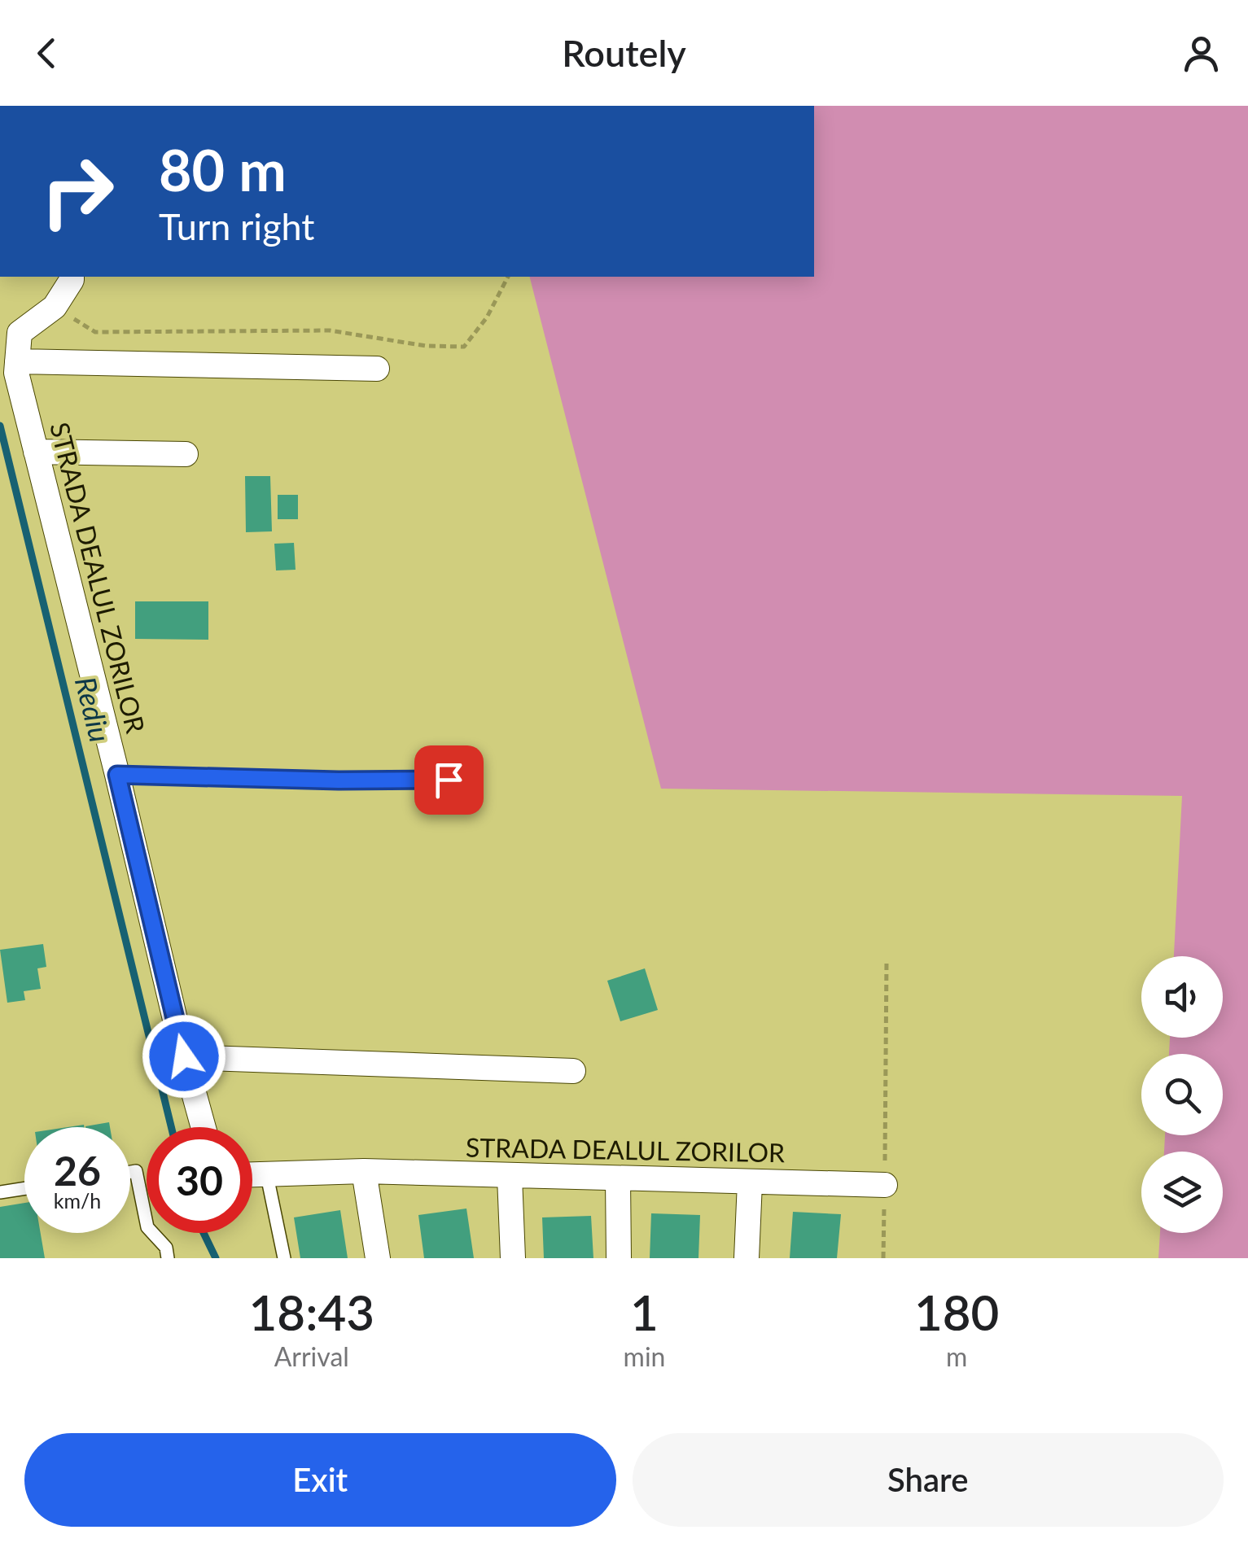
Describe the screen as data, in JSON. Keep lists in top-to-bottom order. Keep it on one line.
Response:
{"streets":{"street":["STRADA DEALUL ZORILOR"]},"water":["Rediu"],"page":{"header":"Routely","turn":["80 m","Turn right"],"speed":"26 km/h","limit":"30","eta":["18:43","Arrival","1","min","180","m"],"buttons":["Exit","Share"]}}
